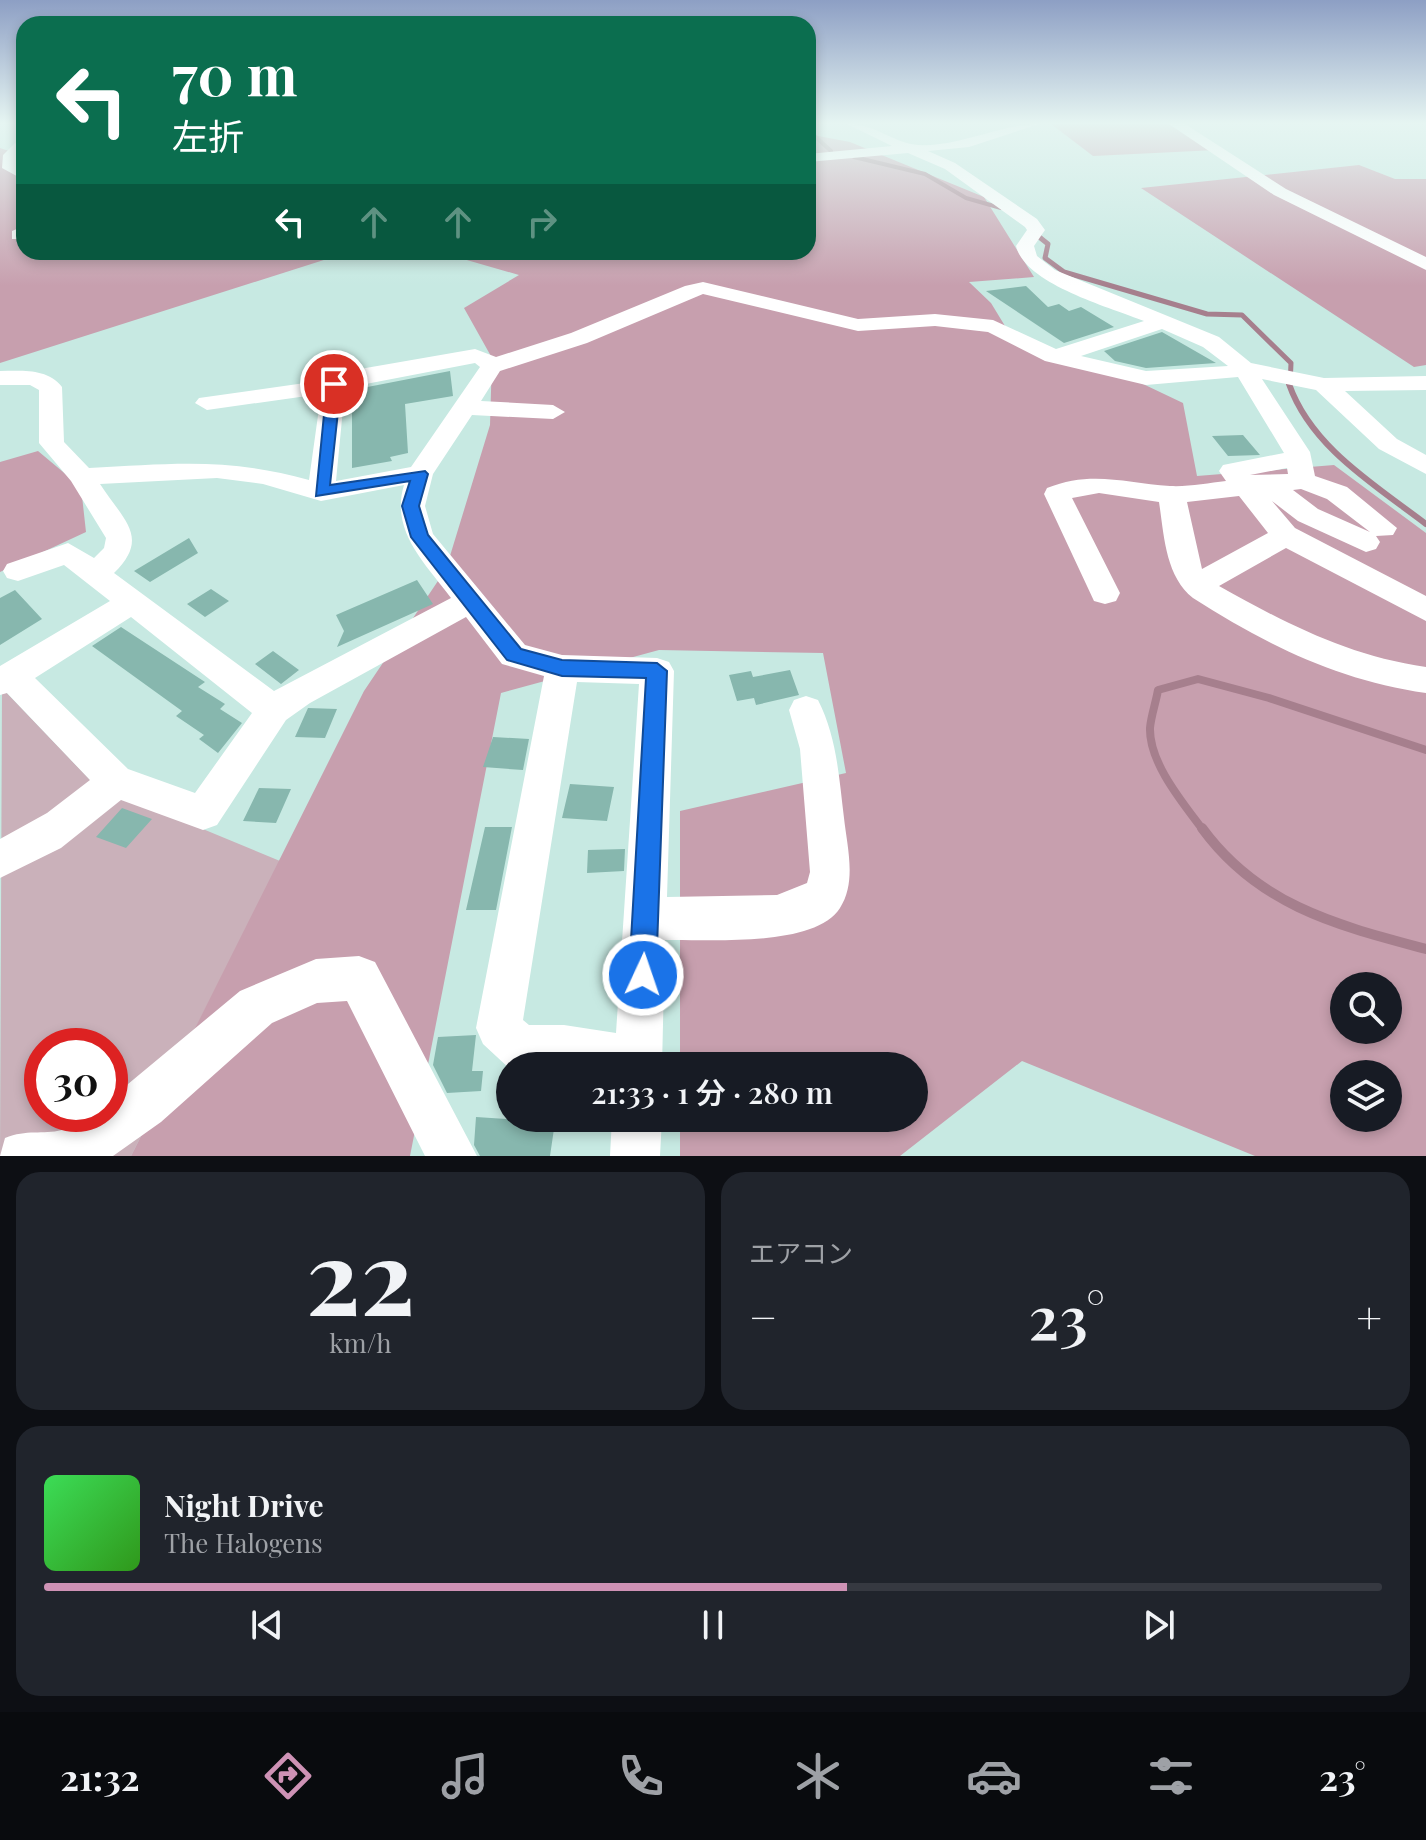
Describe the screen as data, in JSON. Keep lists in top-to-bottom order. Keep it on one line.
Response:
{"page":{"turn":["70 m","左折"],"limit":"30","trip":"21:33 · 1 分 · 280 m","tile":[["22","km/h"],"エアコン"],"heat":["−","23°","+"],"song":["Night Drive","The Halogens"],"tabs":["21:32","23°"]}}
